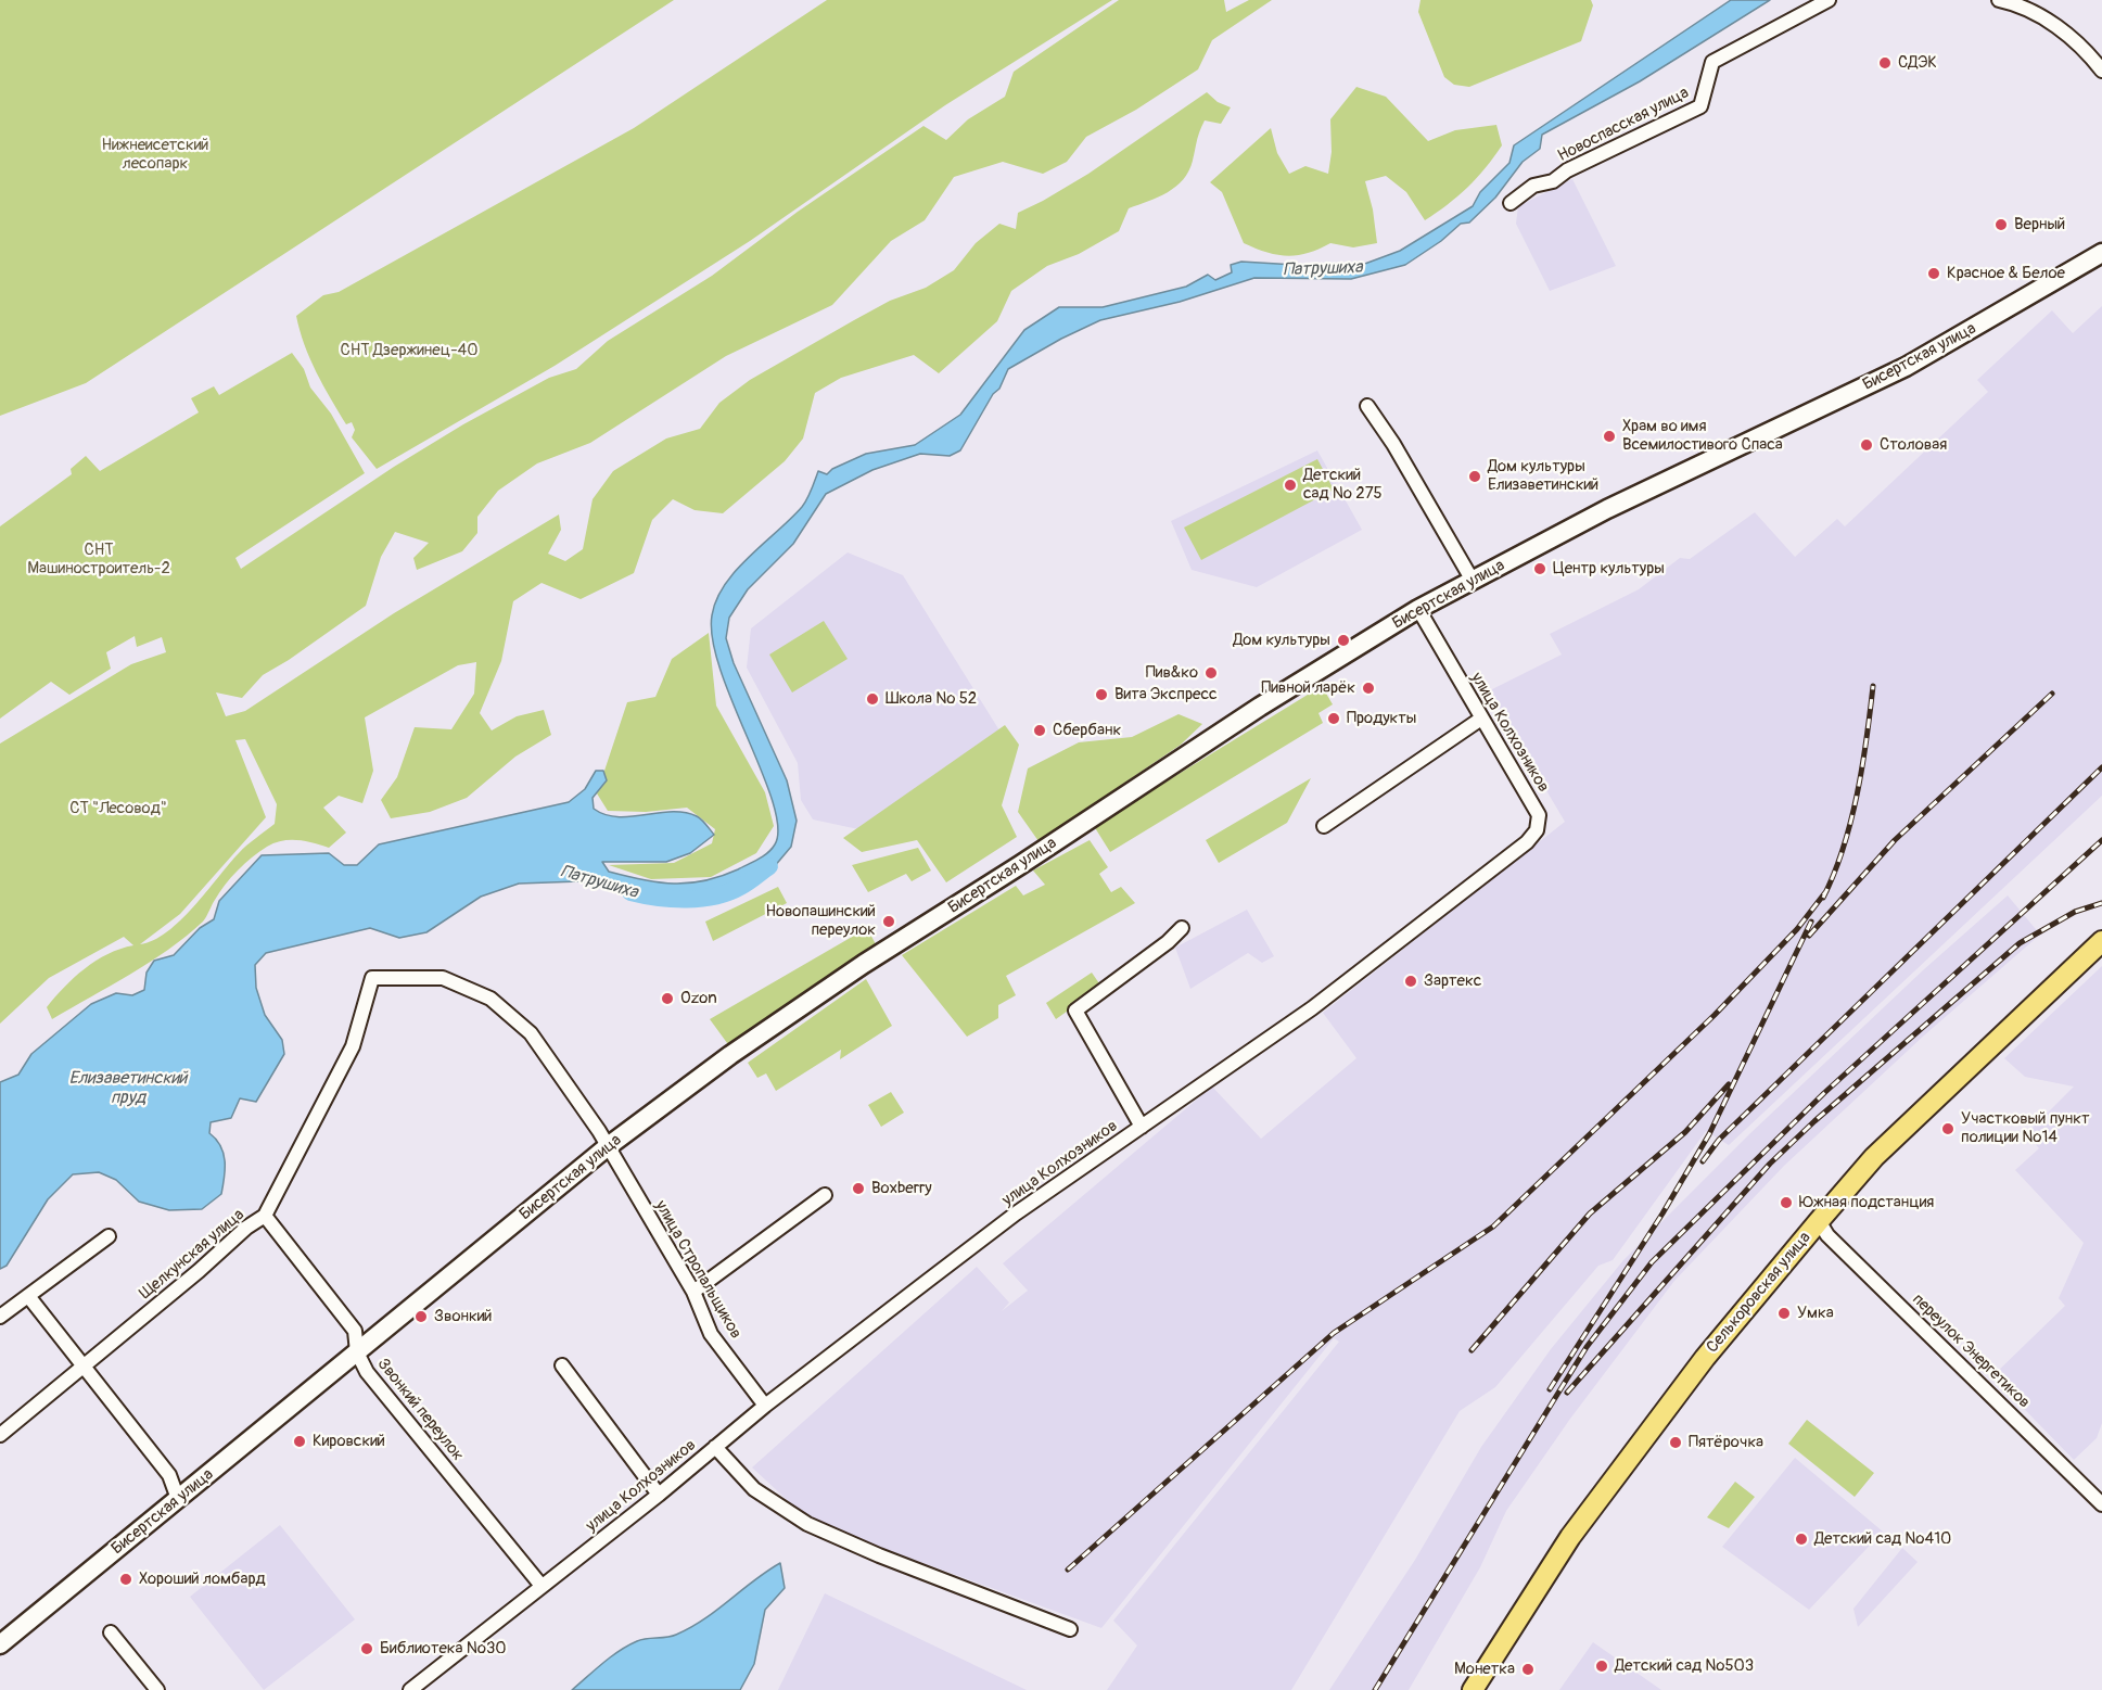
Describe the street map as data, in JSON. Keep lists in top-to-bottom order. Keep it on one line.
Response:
{"streets":{"main road":["Бисертская улица","Селькоровская улица"],"street":["Новоспасская улица","улица Колхозников","Щелкунская улица","улица Стропальщиков","переулок Энергетиков","Звонкий переулок"]},"crossings":[["Бисертская улица","улица Колхозников"],["Бисертская улица","улица Стропальщиков"],["Бисертская улица","Звонкий переулок"],["улица Колхозников","улица Стропальщиков"],["улица Колхозников","Звонкий переулок"],["Щелкунская улица","улица Стропальщиков"],["Щелкунская улица","Звонкий переулок"],["Селькоровская улица","переулок Энергетиков"]],"water":["Патрушиха","Елизаветинский пруд"],"parks":["Нижнеисетский лесопарк","СНТ Дзержинец-40","СНТ Машиностроитель-2","СТ \"Лесовод\""],"places":["СДЭК","Верный","Красное & Белое","Храм во имя Всемилостивого Спаса","Столовая","Дом культуры Елизаветинский","Детский сад № 275","Центр культуры","Дом культуры","Пив&ко","Пивной ларёк","Вита Экспресс","Школа № 52","Продукты","Сбербанк","Новопашинский переулок","Зартекс","Ozon","Участковый пункт полиции №14","Boxberry","Южная подстанция","Умка","Звонкий","Кировский","Пятёрочка","Детский сад №410","Хороший ломбард","Библиотека №30","Детский сад №503","Монетка"]}
